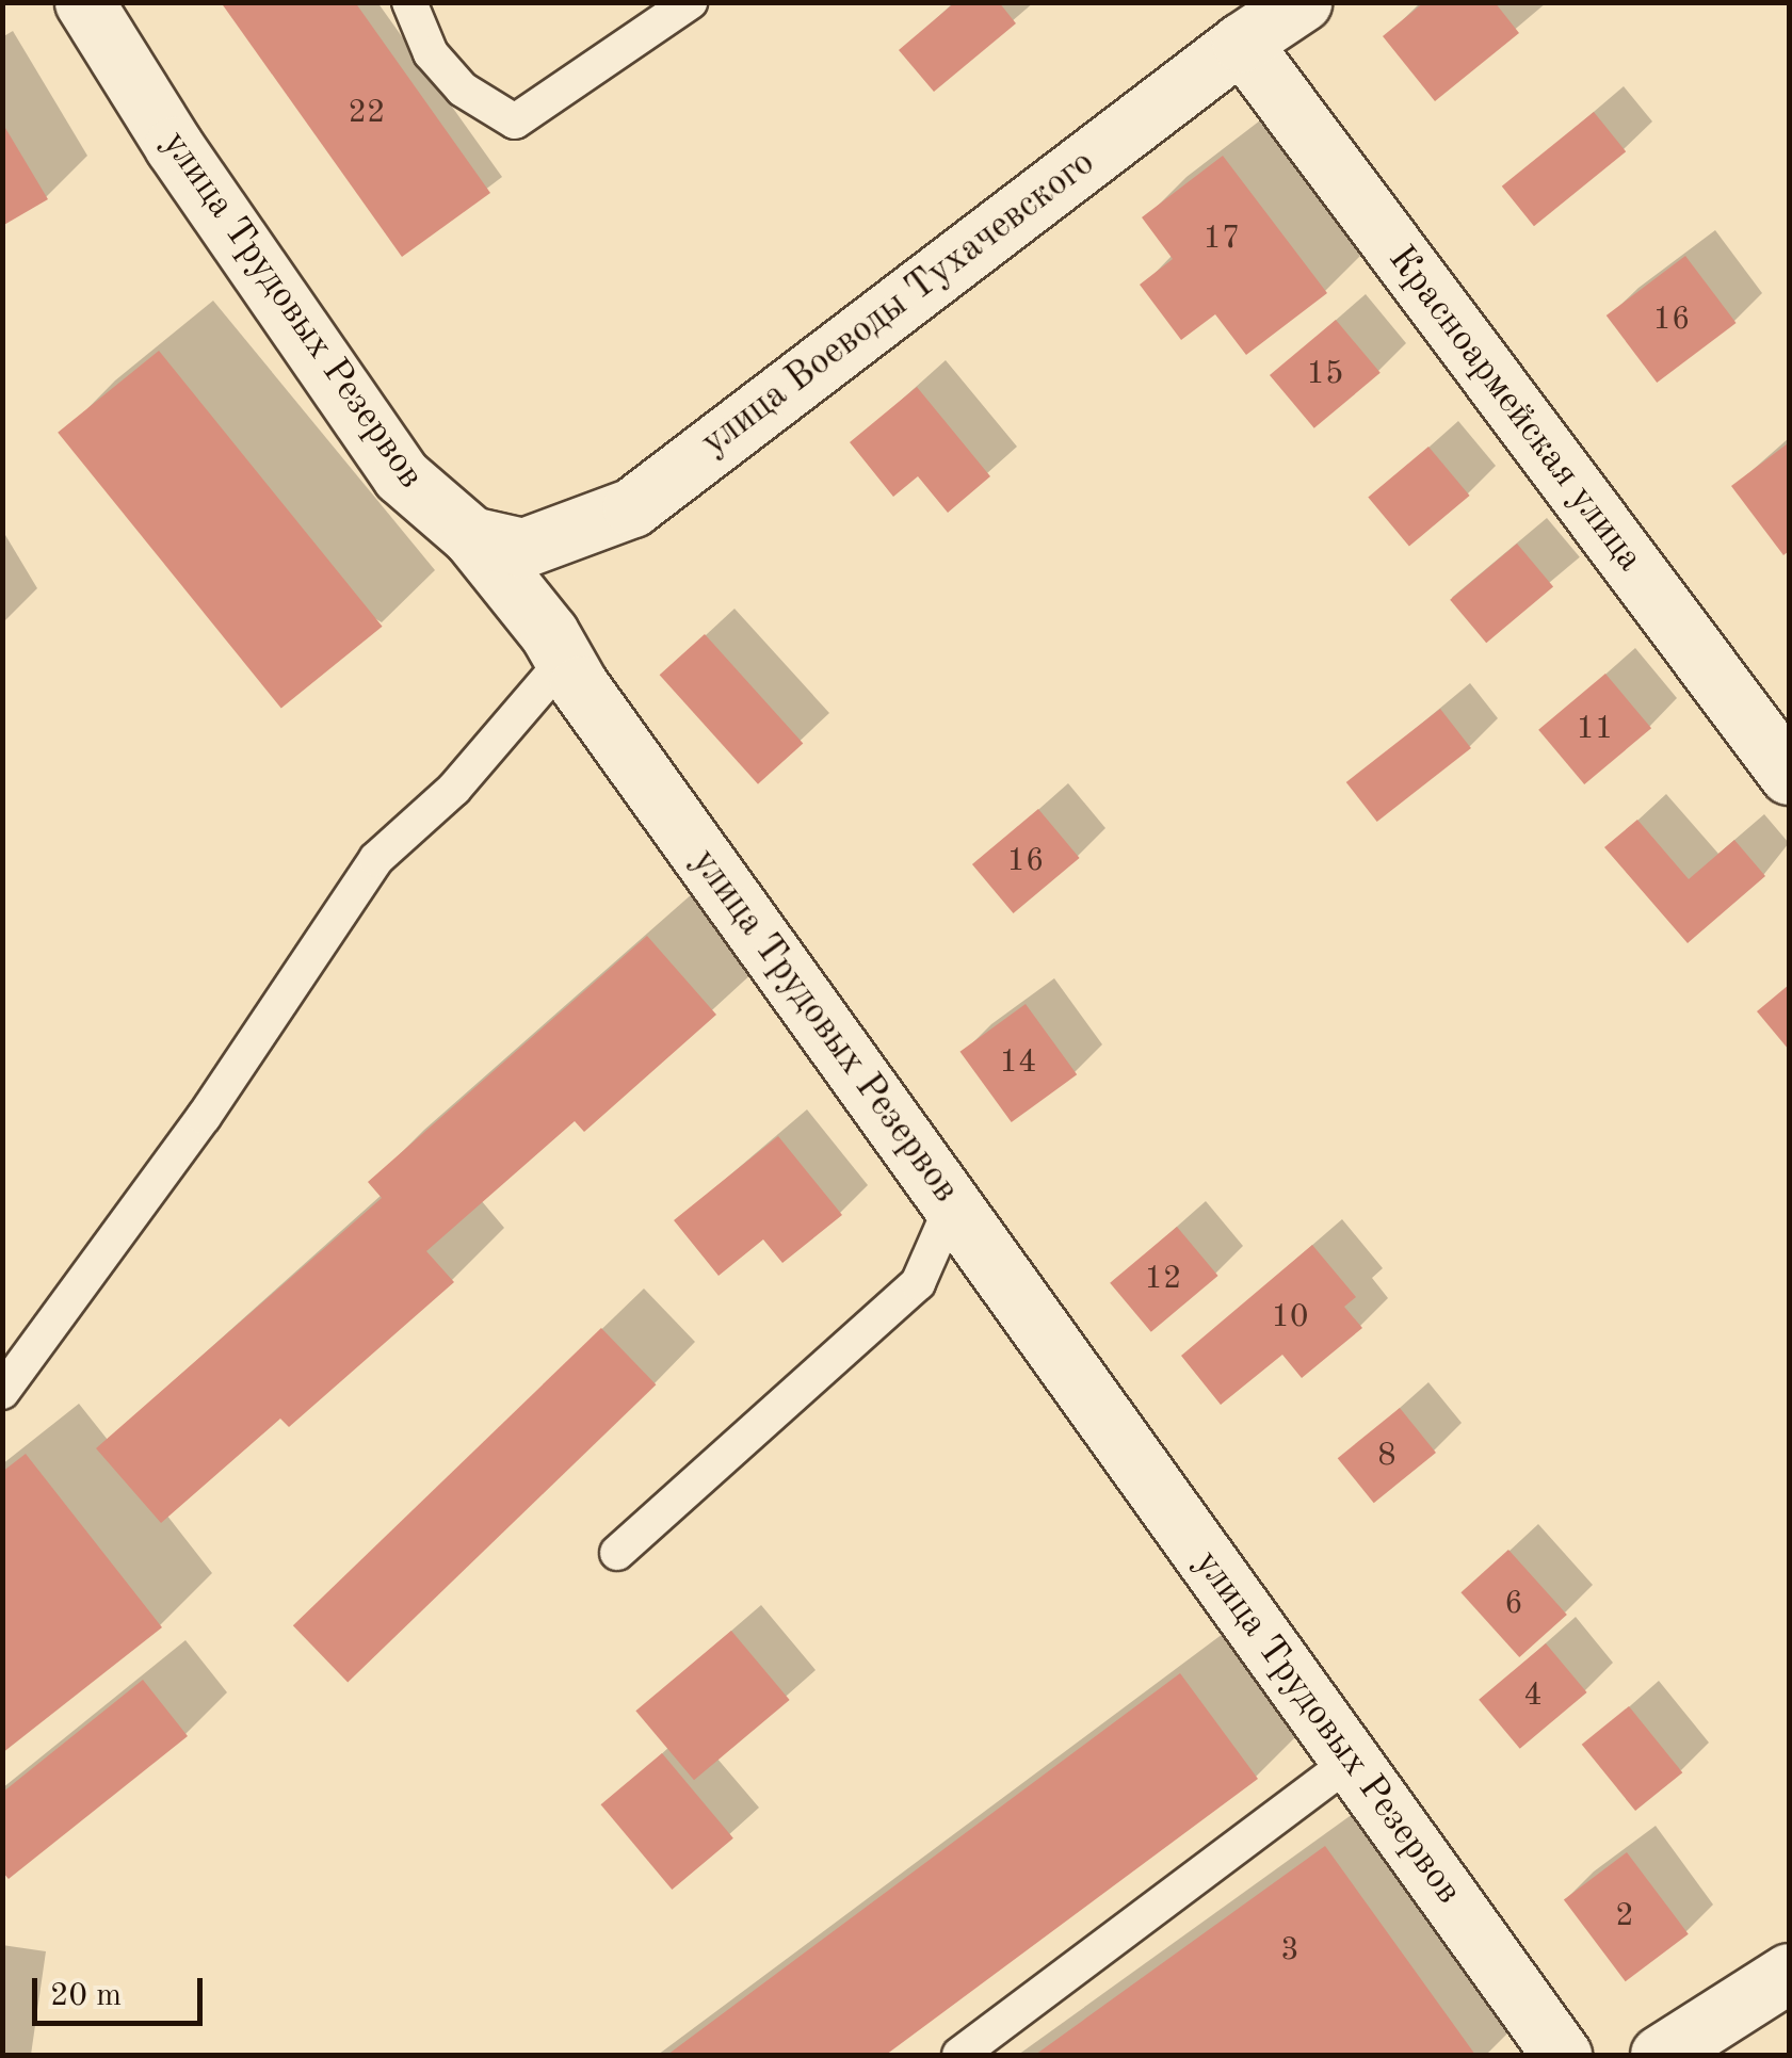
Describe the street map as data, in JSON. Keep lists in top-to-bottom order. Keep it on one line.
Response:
{"streets":{"street":["улица Воеводы Тухачевского","улица Трудовых Резервов","Красноармейская улица"]},"crossings":[["улица Воеводы Тухачевского","улица Трудовых Резервов"],["улица Воеводы Тухачевского","Красноармейская улица"]],"house_numbers":["22","17","16","15","11","16","14","12","10","8","6","4","2","3"],"scale_bar":"20 m"}
